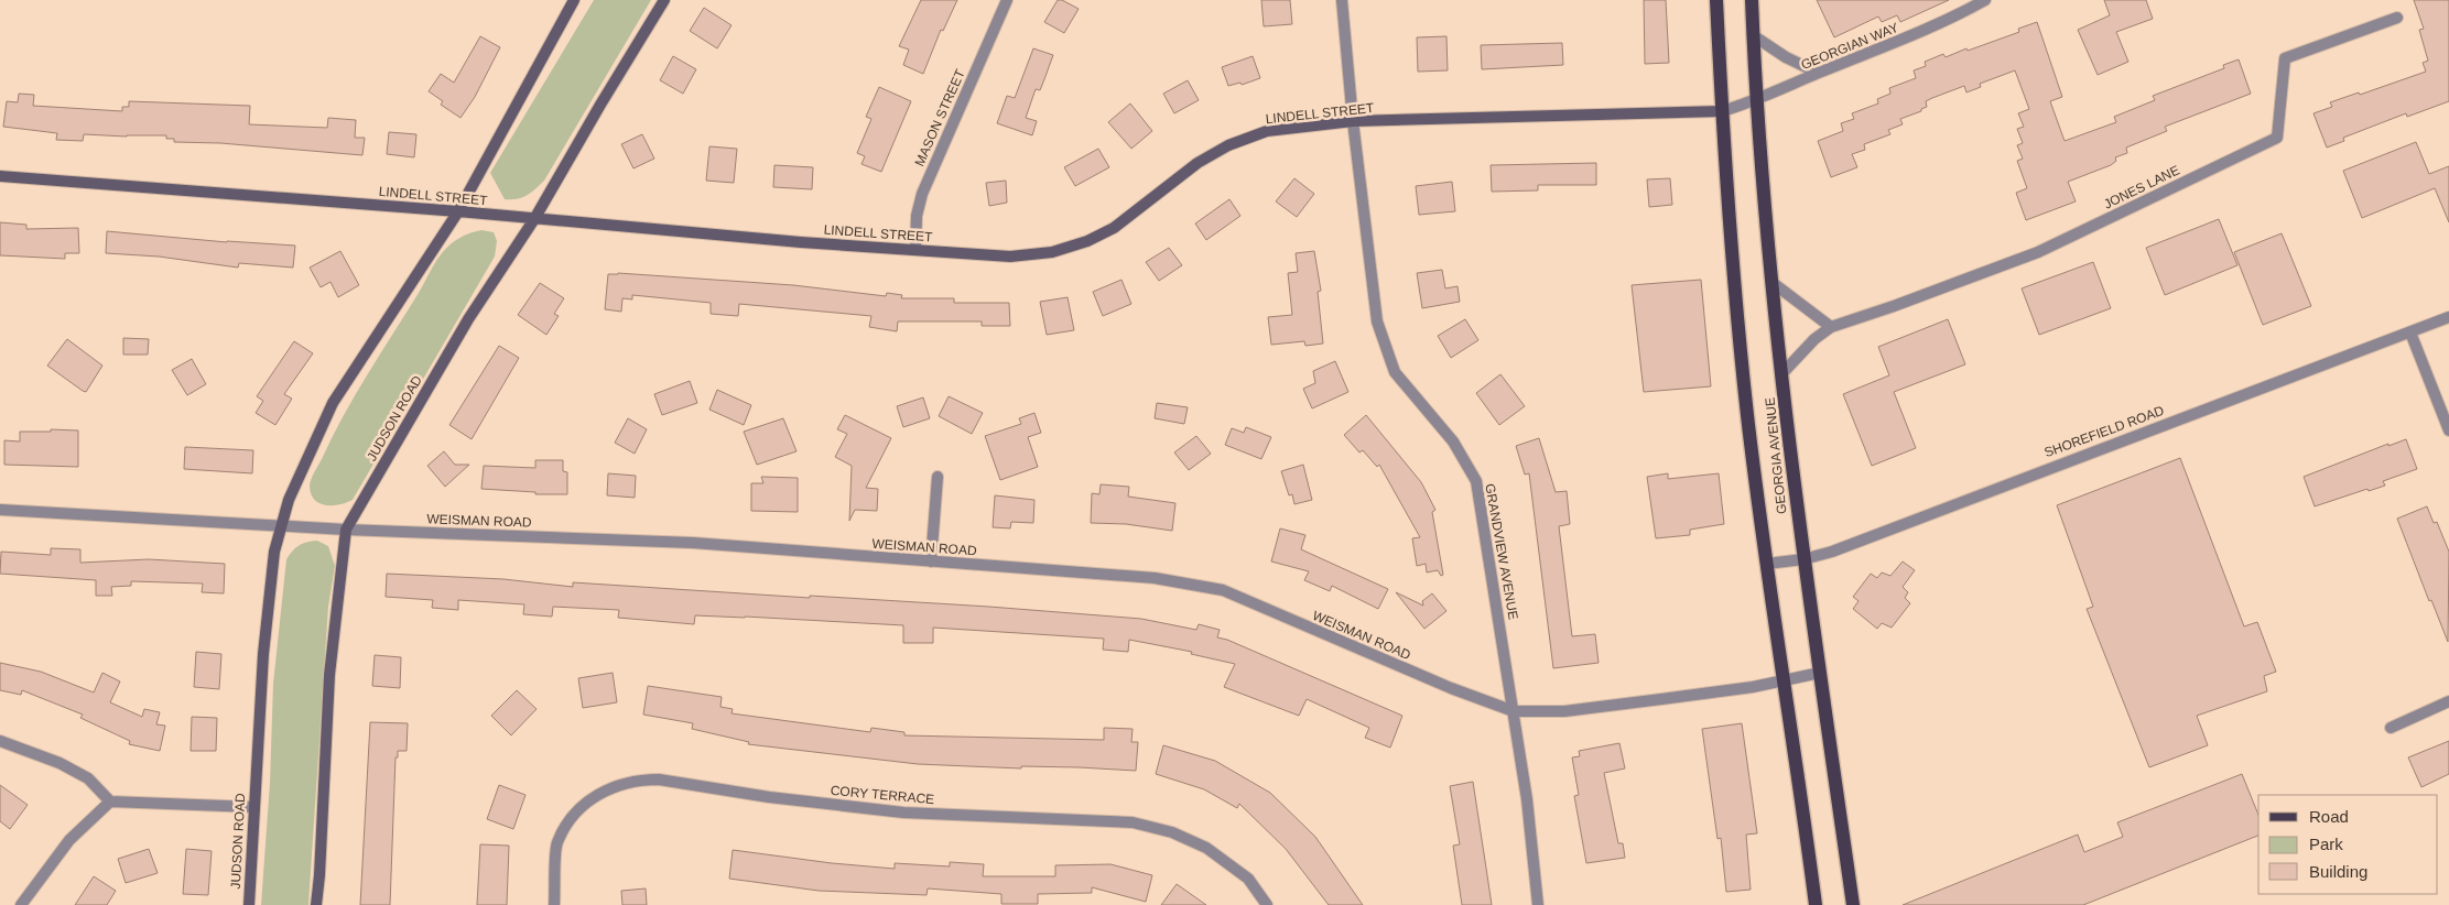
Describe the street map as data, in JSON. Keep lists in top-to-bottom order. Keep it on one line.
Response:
{"streets":{"main road":["GEORGIA AVENUE"],"street":["GEORGIAN WAY","LINDELL STREET","MASON STREET","JONES LANE","JUDSON ROAD","SHOREFIELD ROAD","WEISMAN ROAD","GRANDVIEW AVENUE","CORY TERRACE"]},"crossings":[["GEORGIAN WAY","LINDELL STREET"],["GEORGIAN WAY","GEORGIA AVENUE"],["LINDELL STREET","MASON STREET"],["LINDELL STREET","JUDSON ROAD"],["LINDELL STREET","GEORGIA AVENUE"],["LINDELL STREET","GRANDVIEW AVENUE"],["JONES LANE","GEORGIA AVENUE"],["JUDSON ROAD","WEISMAN ROAD"],["SHOREFIELD ROAD","GEORGIA AVENUE"],["GEORGIA AVENUE","WEISMAN ROAD"],["WEISMAN ROAD","GRANDVIEW AVENUE"]],"legend":["Road","Park","Building"]}
